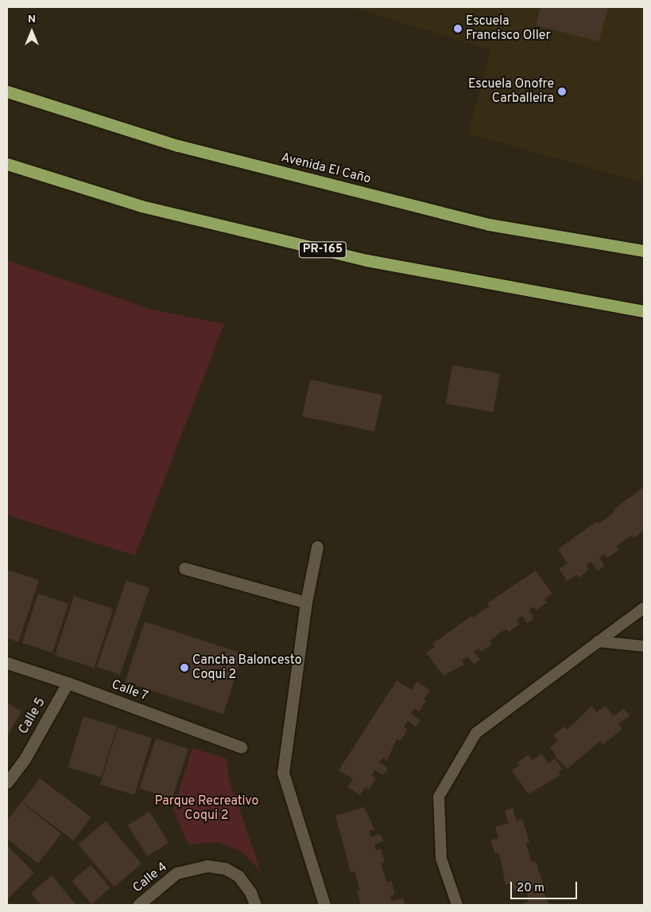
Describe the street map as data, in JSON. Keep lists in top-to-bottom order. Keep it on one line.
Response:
{"streets":{"highway":["Avenida El Caño","PR-165"],"street":["Calle 7","Calle 5","Calle 4"]},"crossings":[["Calle 7","Calle 5"]],"parks":["Parque Recreativo Coqui 2"],"places":["Escuela Francisco Oller","Escuela Onofre Carballeira","Cancha Baloncesto Coqui 2"],"scale_bar":"20 m","north":"top"}
